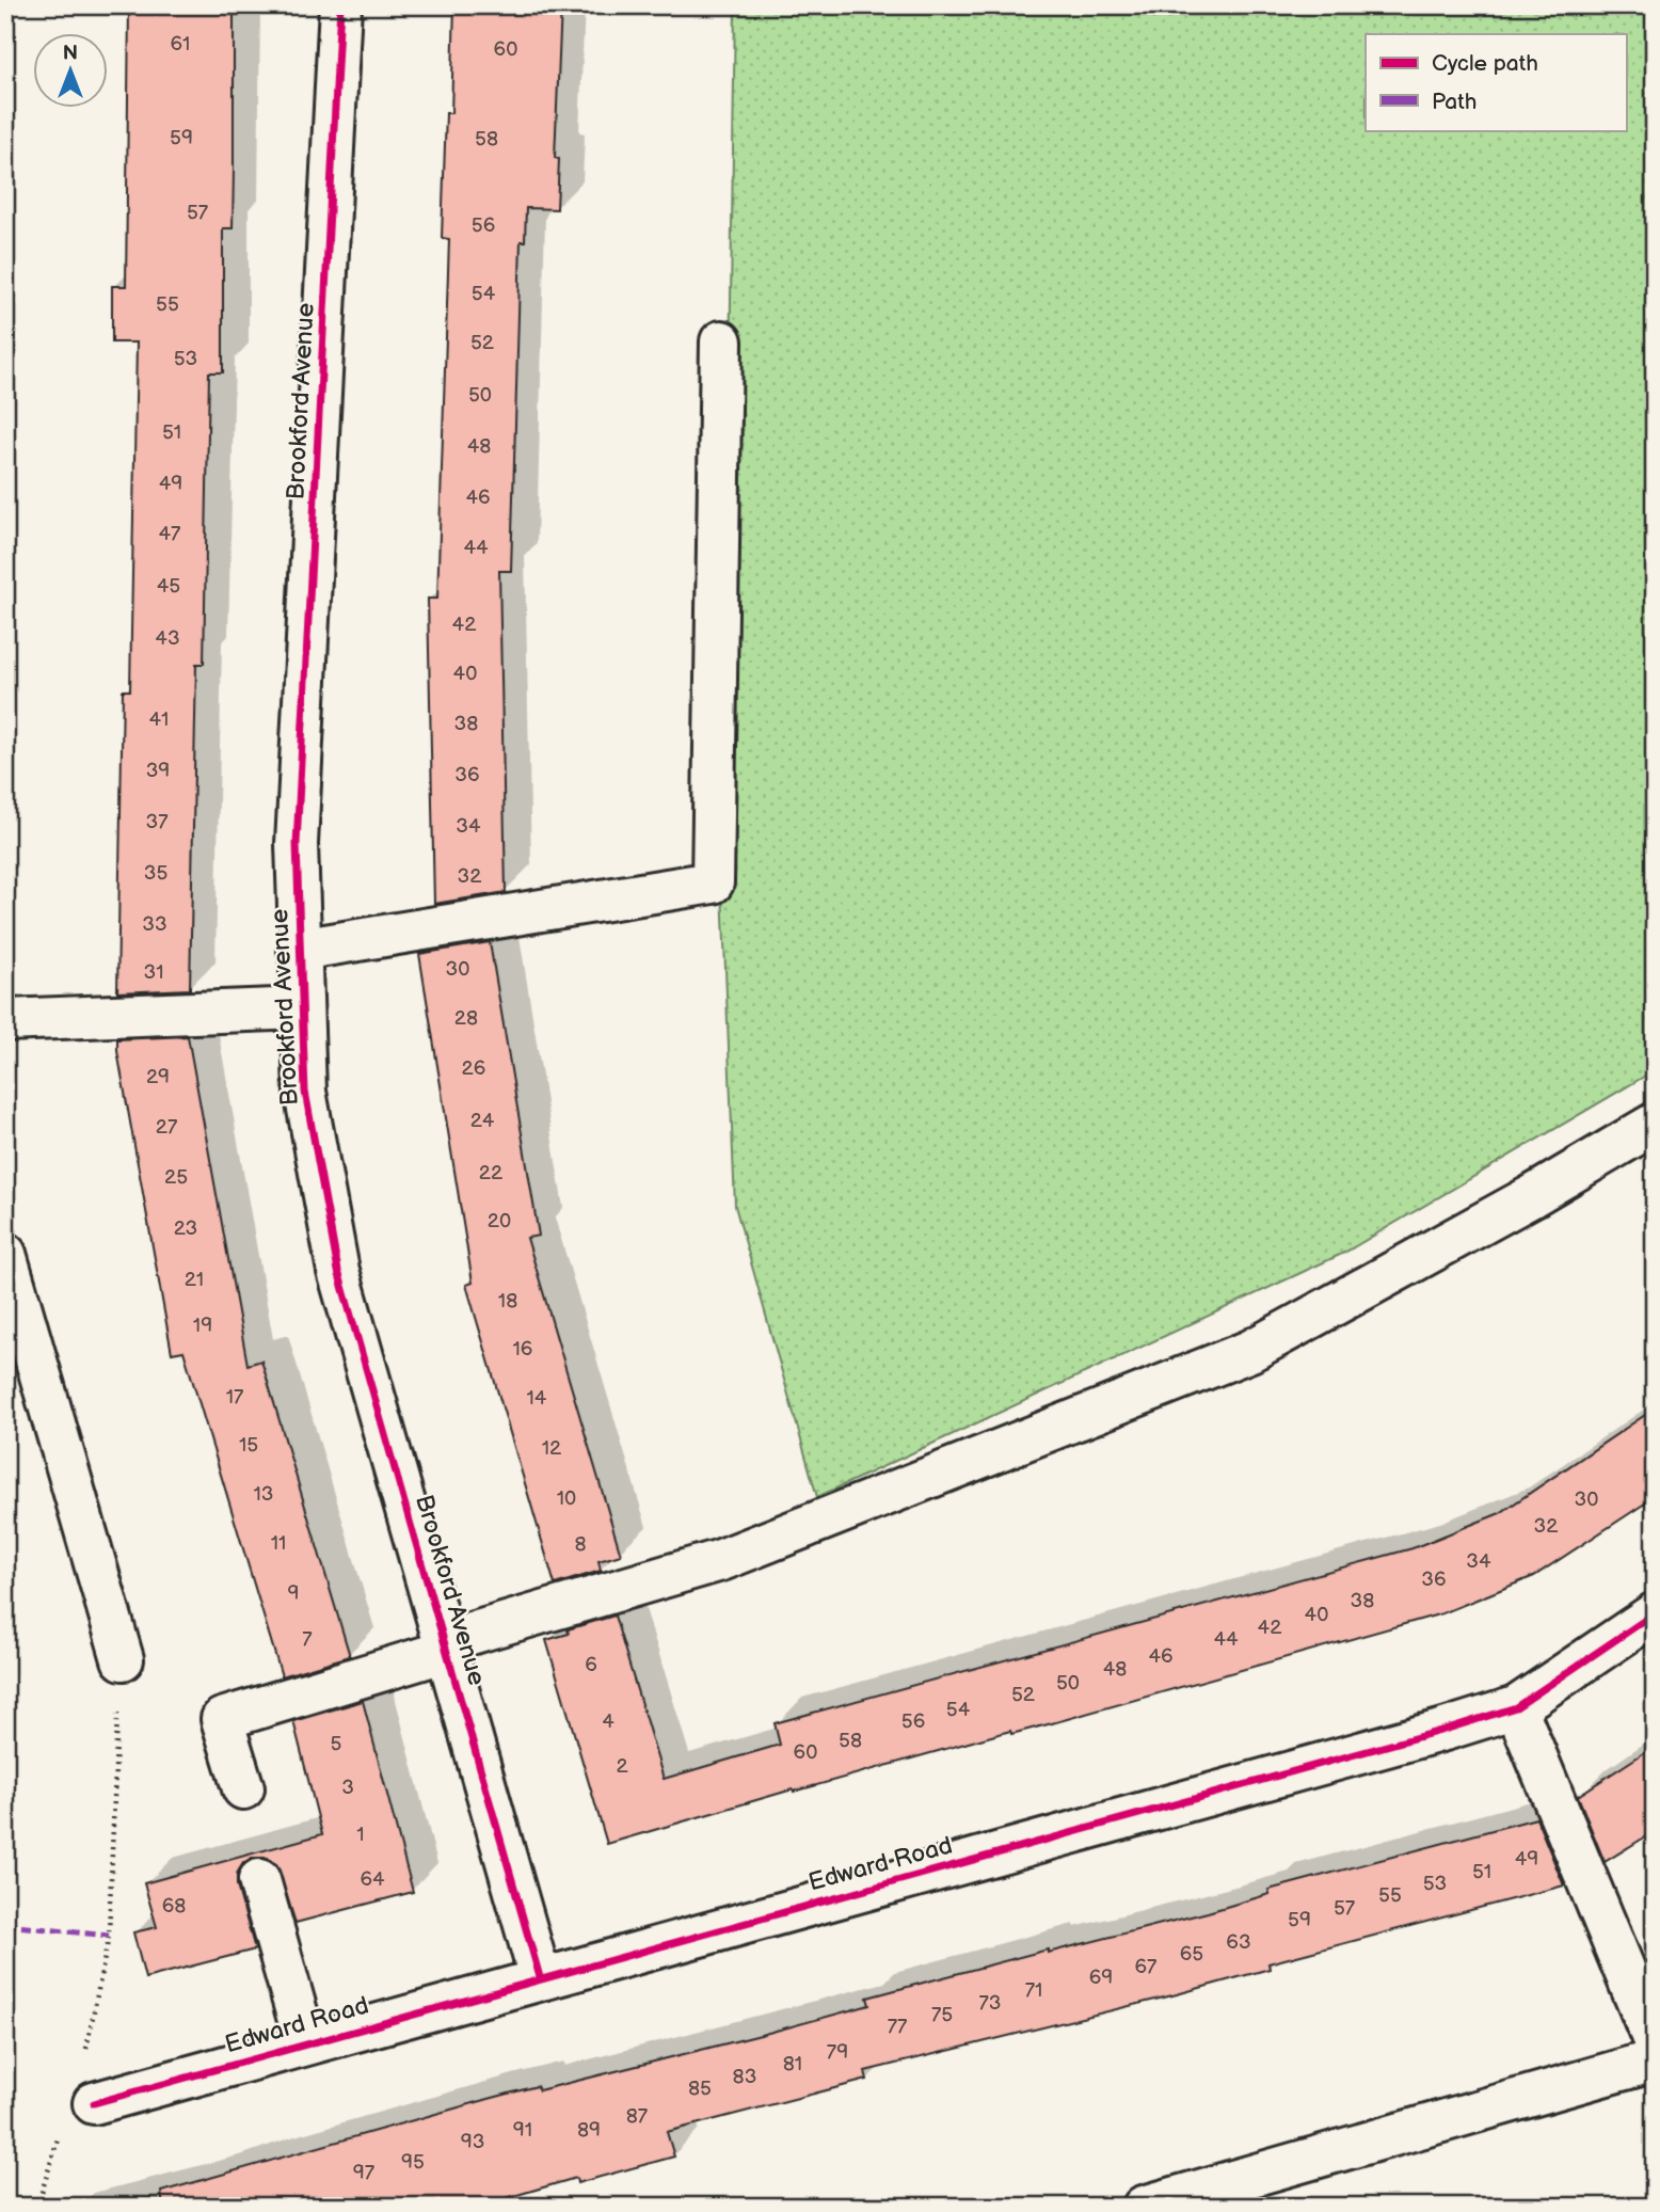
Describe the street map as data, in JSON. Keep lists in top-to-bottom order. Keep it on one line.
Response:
{"streets":{"street":["Brookford Avenue","Edward Road"]},"crossings":[["Brookford Avenue","Edward Road"]],"house_numbers":["61","60","59","58","57","56","54","55","52","53","50","51","48","49","46","47","44","45","42","43","40","41","38","39","36","37","34","35","32","33","30","31","28","26","29","24","27","22","25","20","23","21","18","19","16","17","14","15","12","13","10","30","32","11","8","34","36","9","38","40","42","7","44","46","6","48","50","52","54","4","56","58","5","60","2","3","1","49","51","64","53","55","68","57","59","63","65","67","69","71","73","75","77","79","81","83","85","87","91","89","93","95","97"],"legend":["Cycle path","Path"],"north":"top"}
